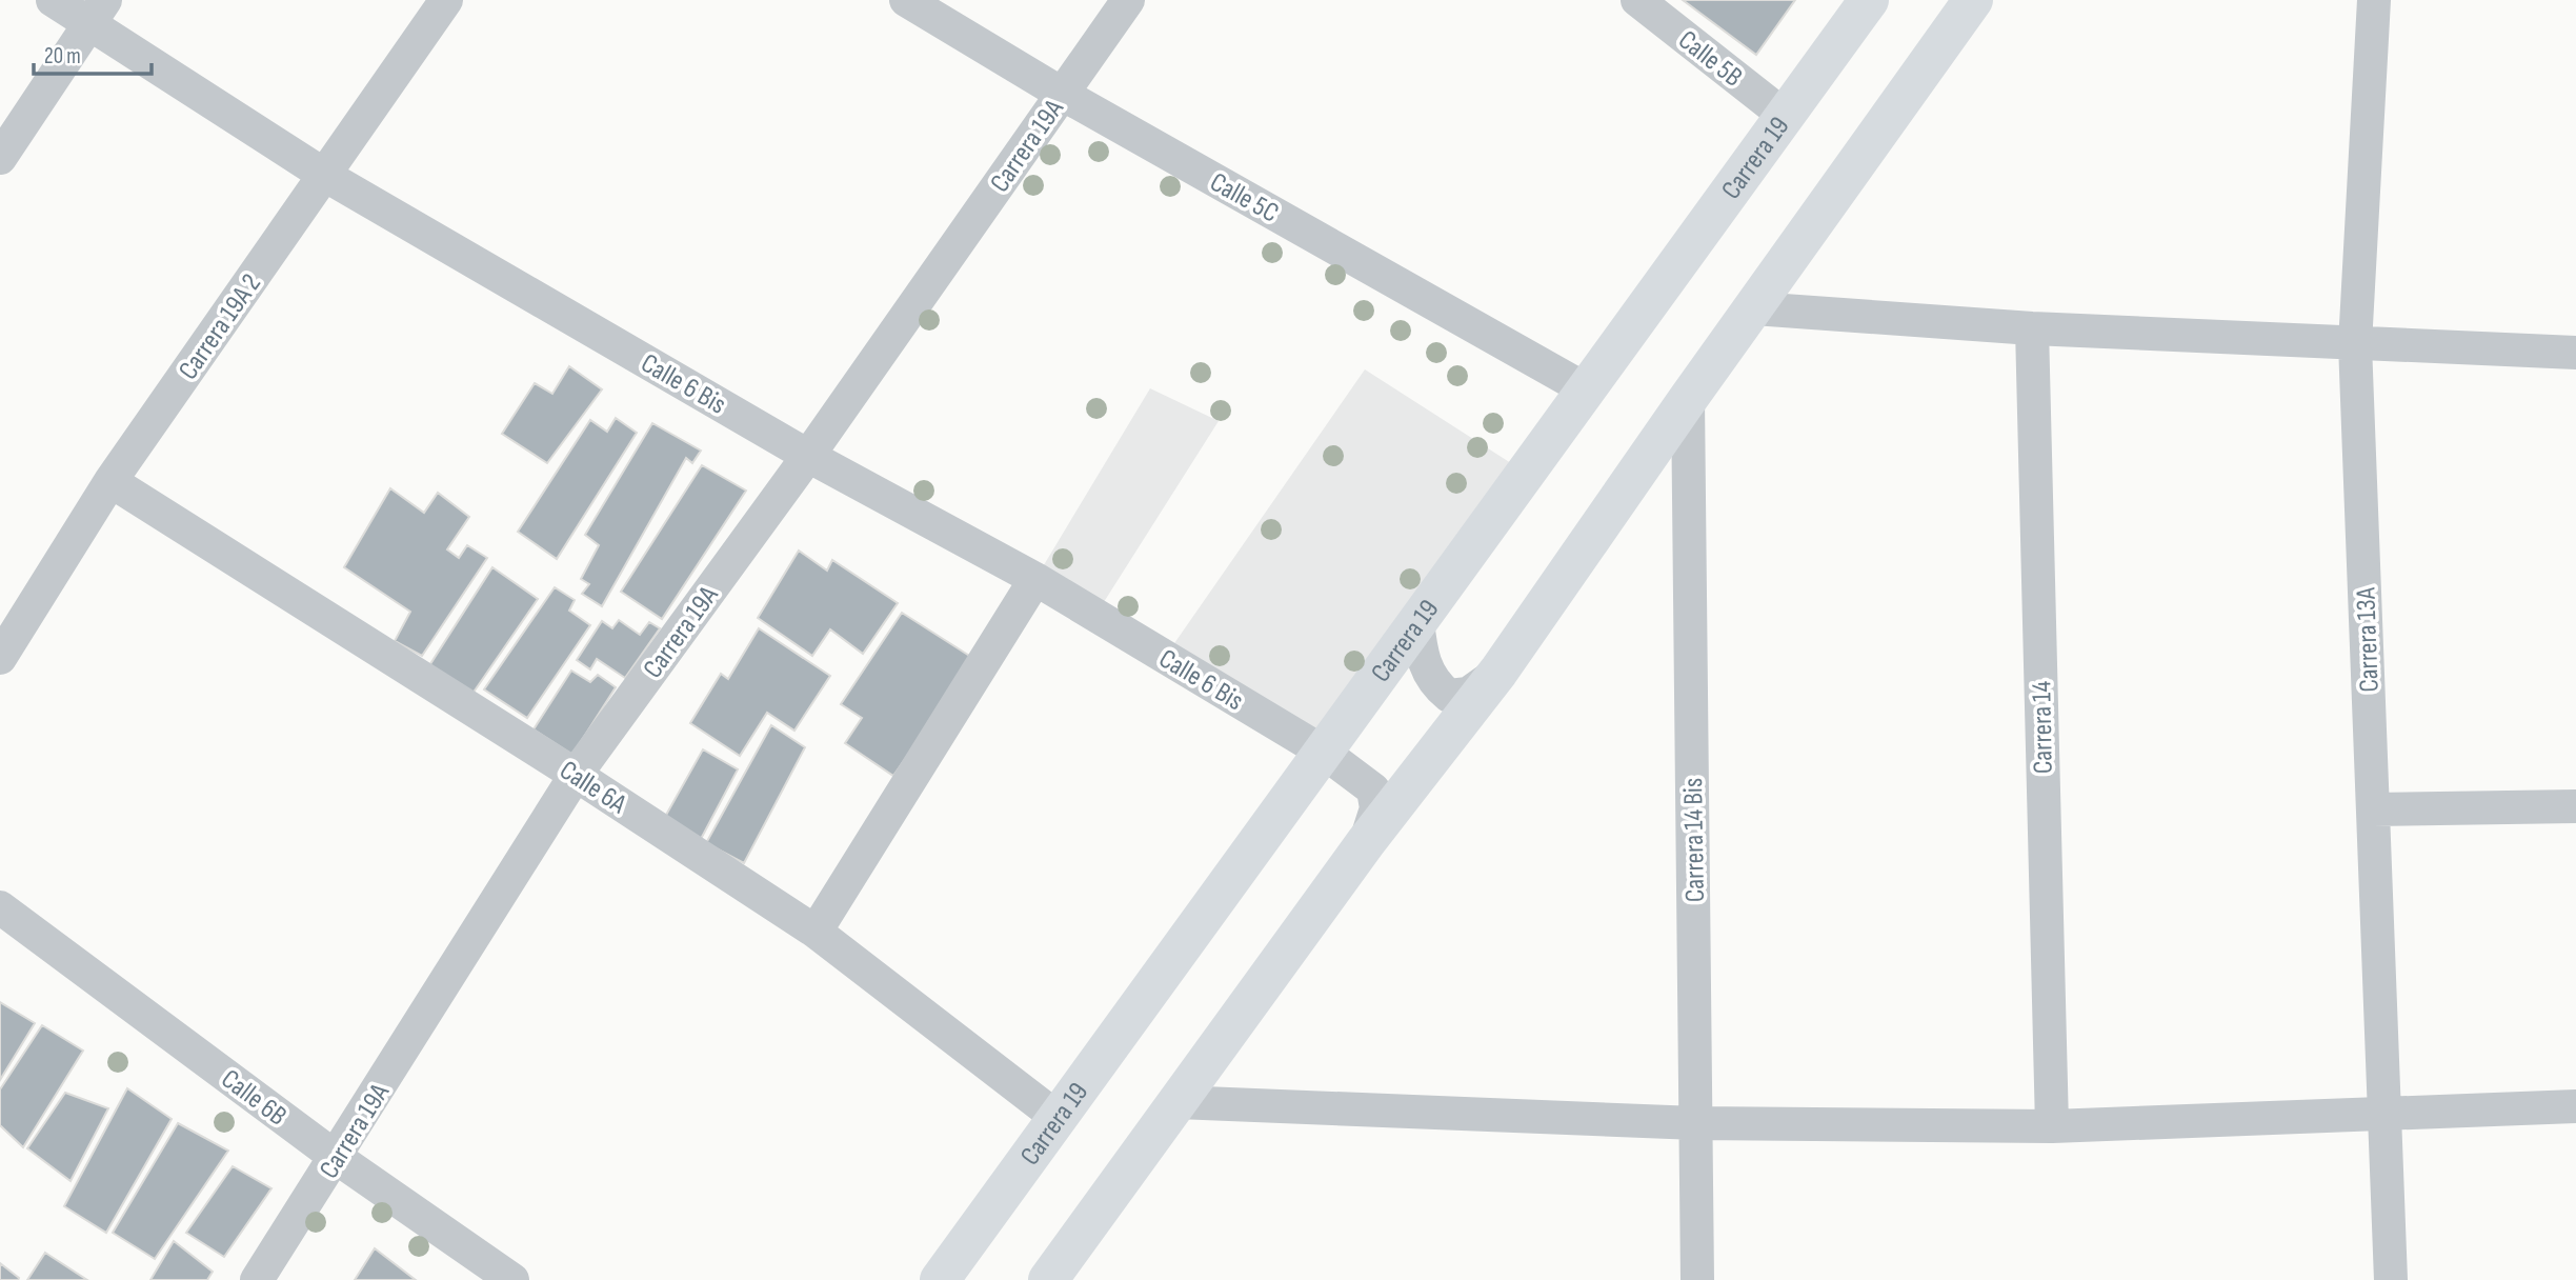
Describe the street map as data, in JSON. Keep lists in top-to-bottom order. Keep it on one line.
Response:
{"streets":{"highway":["Carrera 19"],"street":["Calle 5B","Carrera 19A","Calle 5C","Carrera 19A 2","Calle 6 Bis","Carrera 13A","Carrera 14","Calle 6A","Carrera 14 Bis","Calle 6B"]},"crossings":[["Calle 5B","Carrera 19"],["Carrera 19A","Calle 5C"],["Carrera 19A","Calle 6 Bis"],["Carrera 19A","Calle 6A"],["Carrera 19A","Calle 6B"],["Carrera 19","Calle 5C"],["Carrera 19","Calle 6 Bis"],["Carrera 19","Calle 6A"],["Carrera 19A 2","Calle 6 Bis"],["Carrera 19A 2","Calle 6A"]],"scale_bar":"20 m"}
